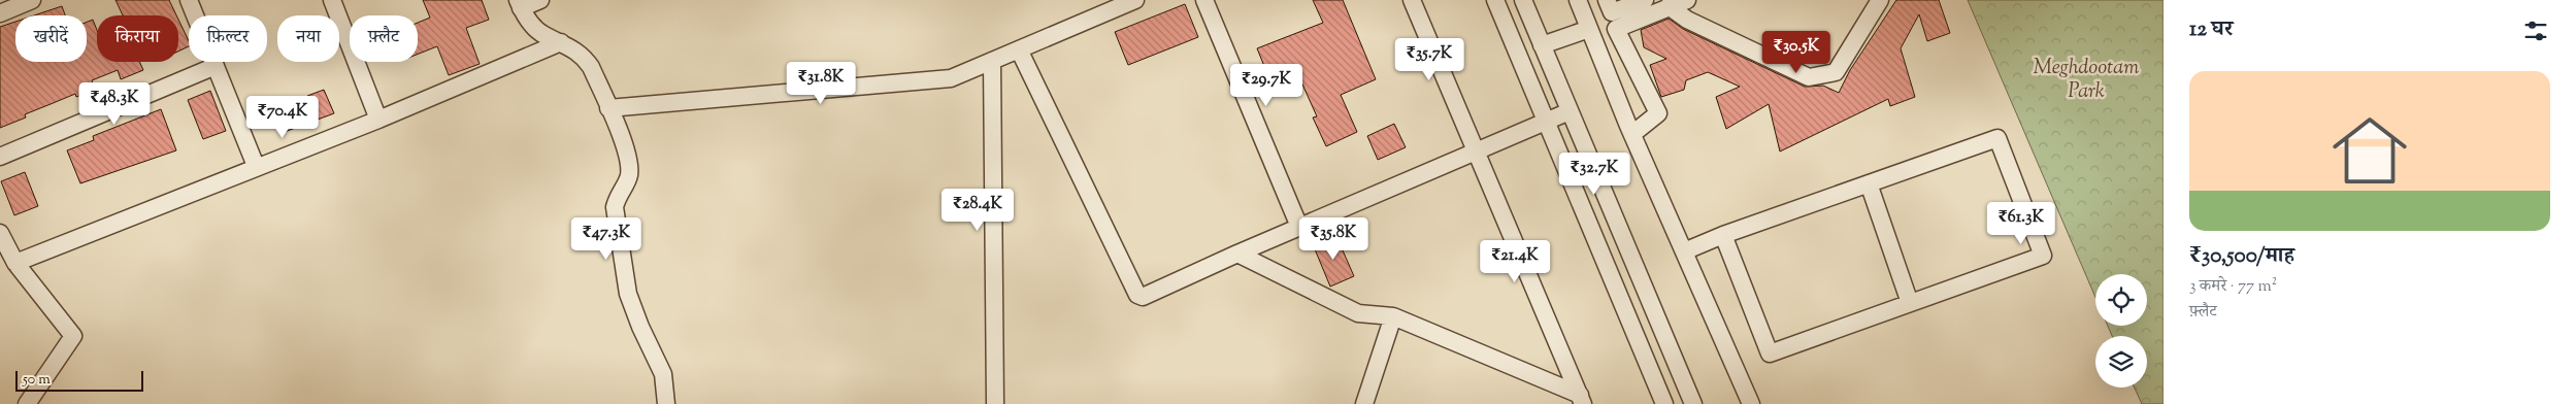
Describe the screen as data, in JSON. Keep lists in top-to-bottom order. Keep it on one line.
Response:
{"parks":["Meghdootam Park"],"scale_bar":"50 m","page":{"heading":"12 घर","chip":["खरीदें","किराया","फ़िल्टर","नया","फ़्लैट"],"price":["₹30.5K","₹35.7K","₹31.8K","₹29.7K","₹48.3K","₹70.4K","₹32.7K","₹28.4K","₹61.3K","₹47.3K","₹35.8K","₹21.4K"],"list":[{"name":"₹30,500/माह","note":"3 कमरे · 77 m² · फ़्लैट"}],"scale":"50 m"}}
